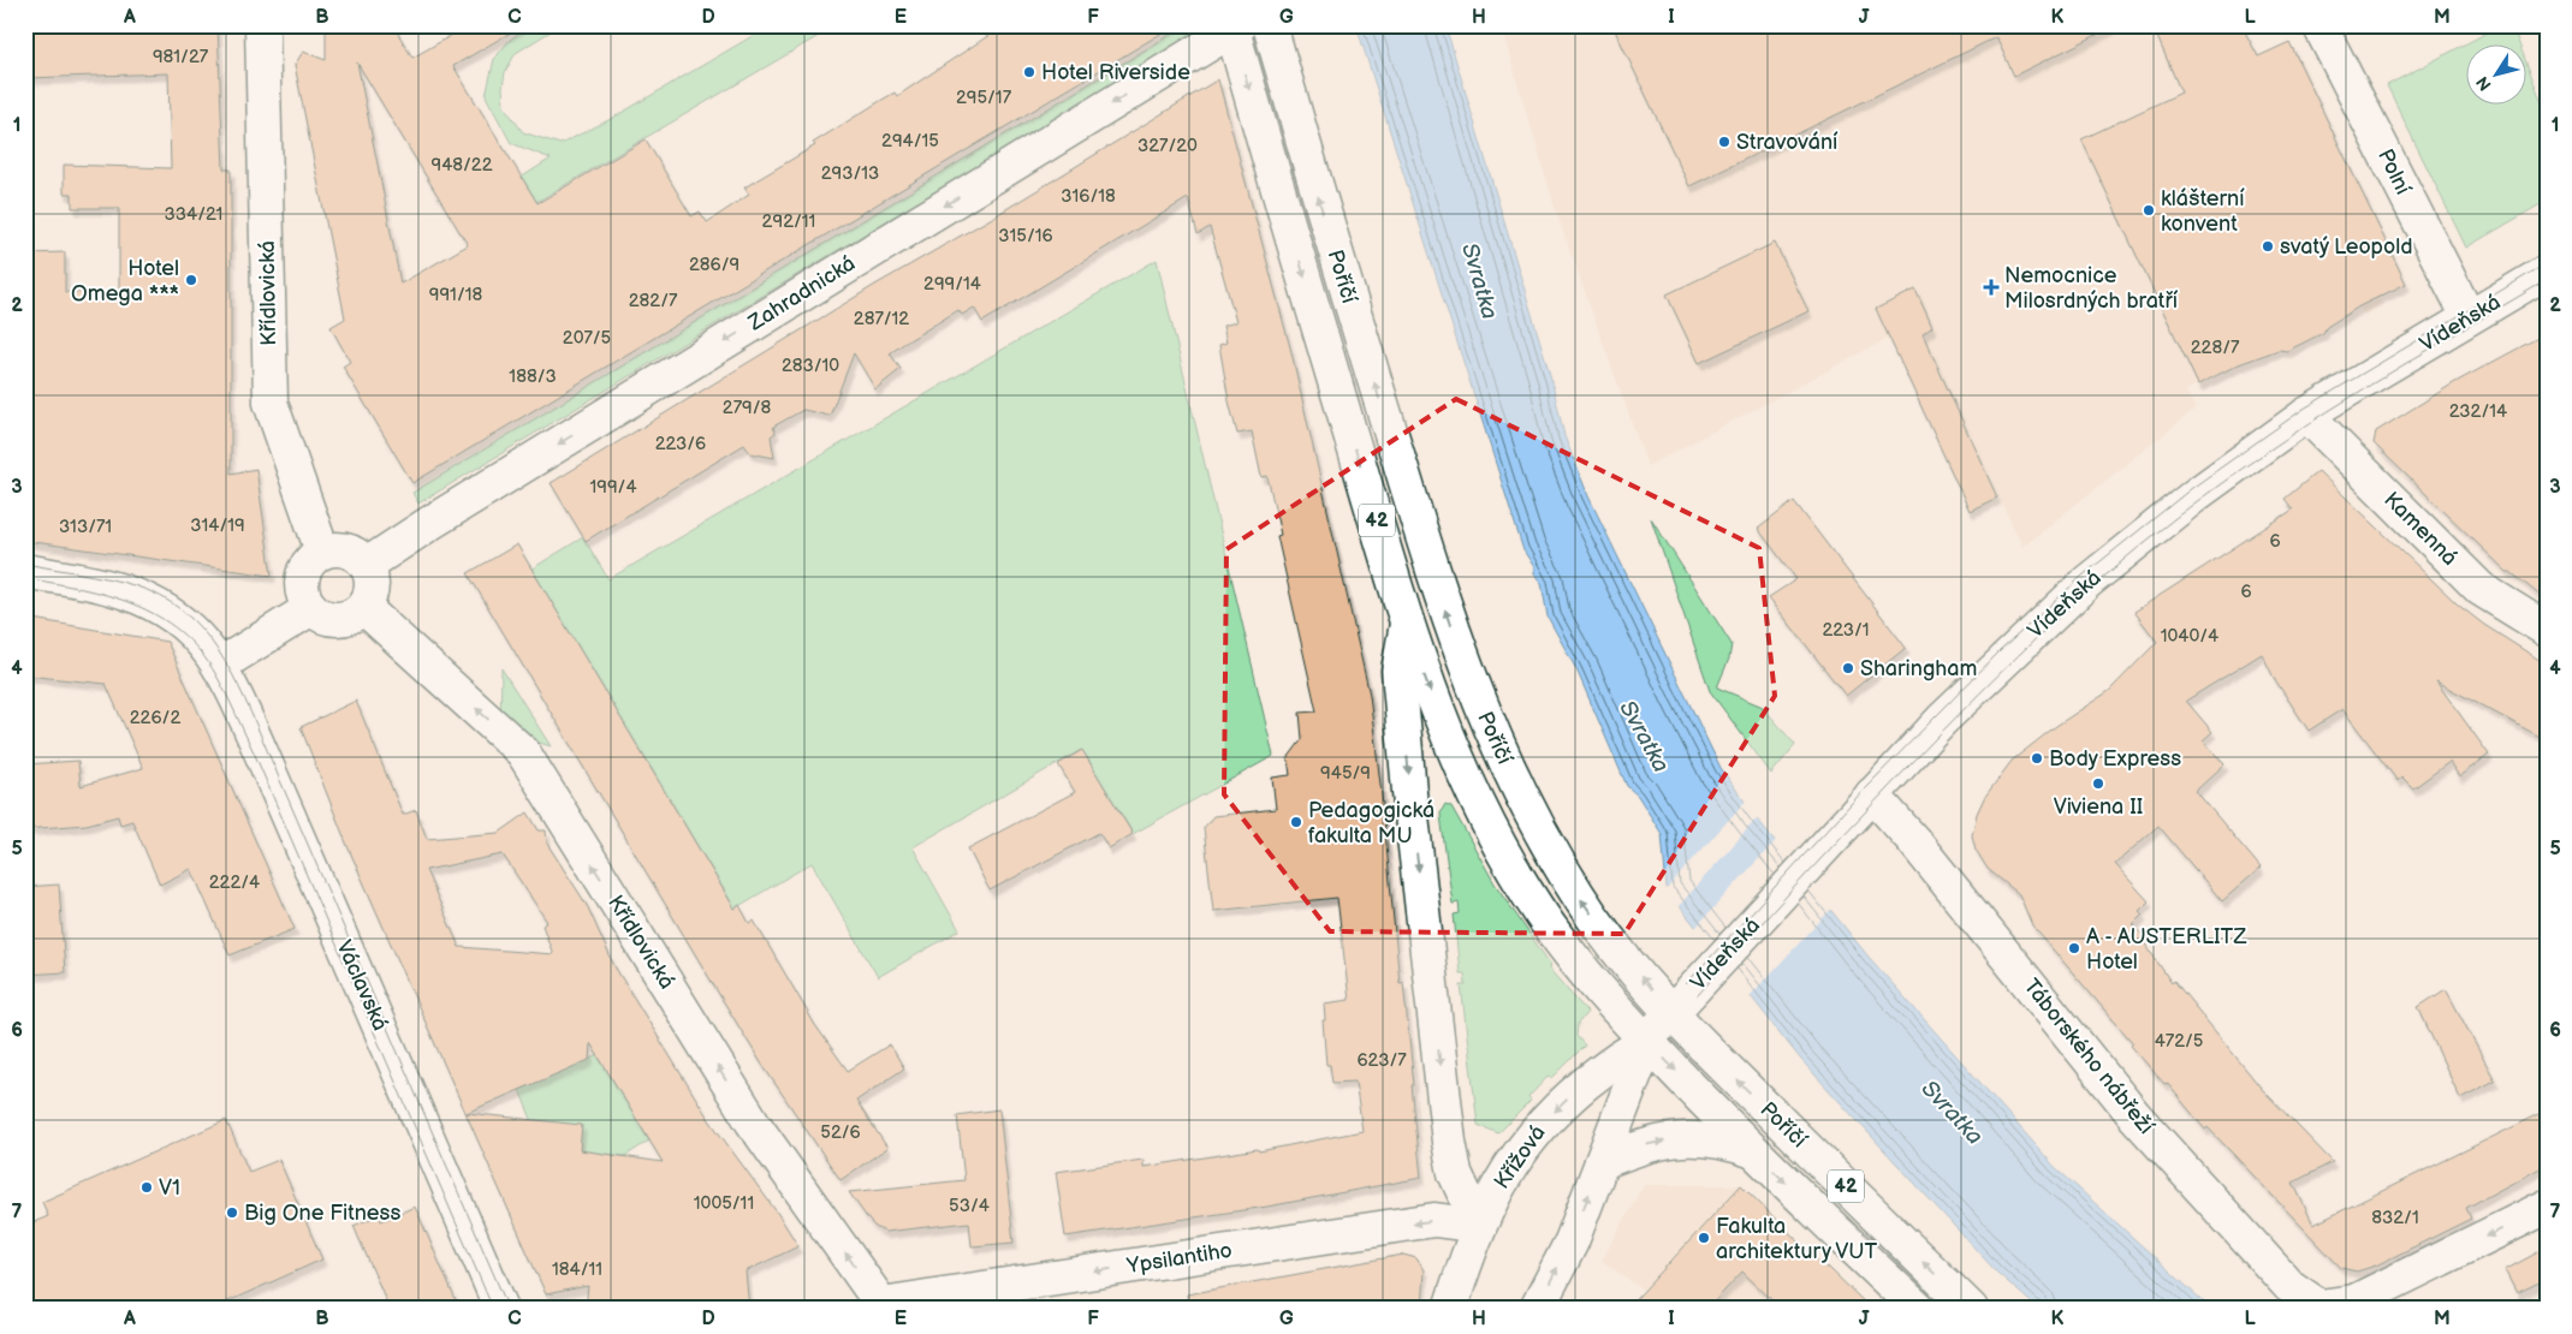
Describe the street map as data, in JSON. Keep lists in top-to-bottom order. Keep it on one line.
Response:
{"streets":{"street":["Polní","Poříčí","Křídlovická","Zahradnická","Vídeňská","42","Kamenná","Václavská","Táborského nábřeží","Křížová","Ypsilantiho"]},"crossings":[["Polní","Vídeňská"],["Poříčí","Zahradnická"],["Poříčí","Vídeňská"],["Poříčí","Křížová"],["Poříčí","Ypsilantiho"],["Křídlovická","Zahradnická"],["Křídlovická","Ypsilantiho"],["Vídeňská","Kamenná"],["Vídeňská","Táborského nábřeží"],["Vídeňská","Křížová"],["Křížová","Ypsilantiho"]],"one_way":["Křídlovická","Zahradnická","Táborského nábřeží","Ypsilantiho"],"water":["Svratka"],"places":{"other":["Hotel Riverside","Stravování","klášterní konvent","svatý Leopold","Hotel Omega ***","Sharingham","Body Express","Viviena II","Pedagogická fakulta MU","A - AUSTERLITZ Hotel","V1","Big One Fitness","Fakulta architektury VUT"],"health":["Nemocnice Milosrdných bratří"]},"house_numbers":["981/27","295/17","294/15","327/20","948/22","293/13","316/18","334/21","292/11","315/16","286/9","299/14","991/18","282/7","287/12","207/5","228/7","283/10","188/3","279/8","232/14","223/6","199/4","314/19","313/71","6","6","223/1","1040/4","226/2","945/9","222/4","472/5","623/7","52/6","1005/11","53/4","832/1","184/11"],"north":"bottom left","grid":{"columns":["A","B","C","D","E","F","G","H","I","J","K","L","M"],"rows":["1","2","3","4","5","6","7"]}}
